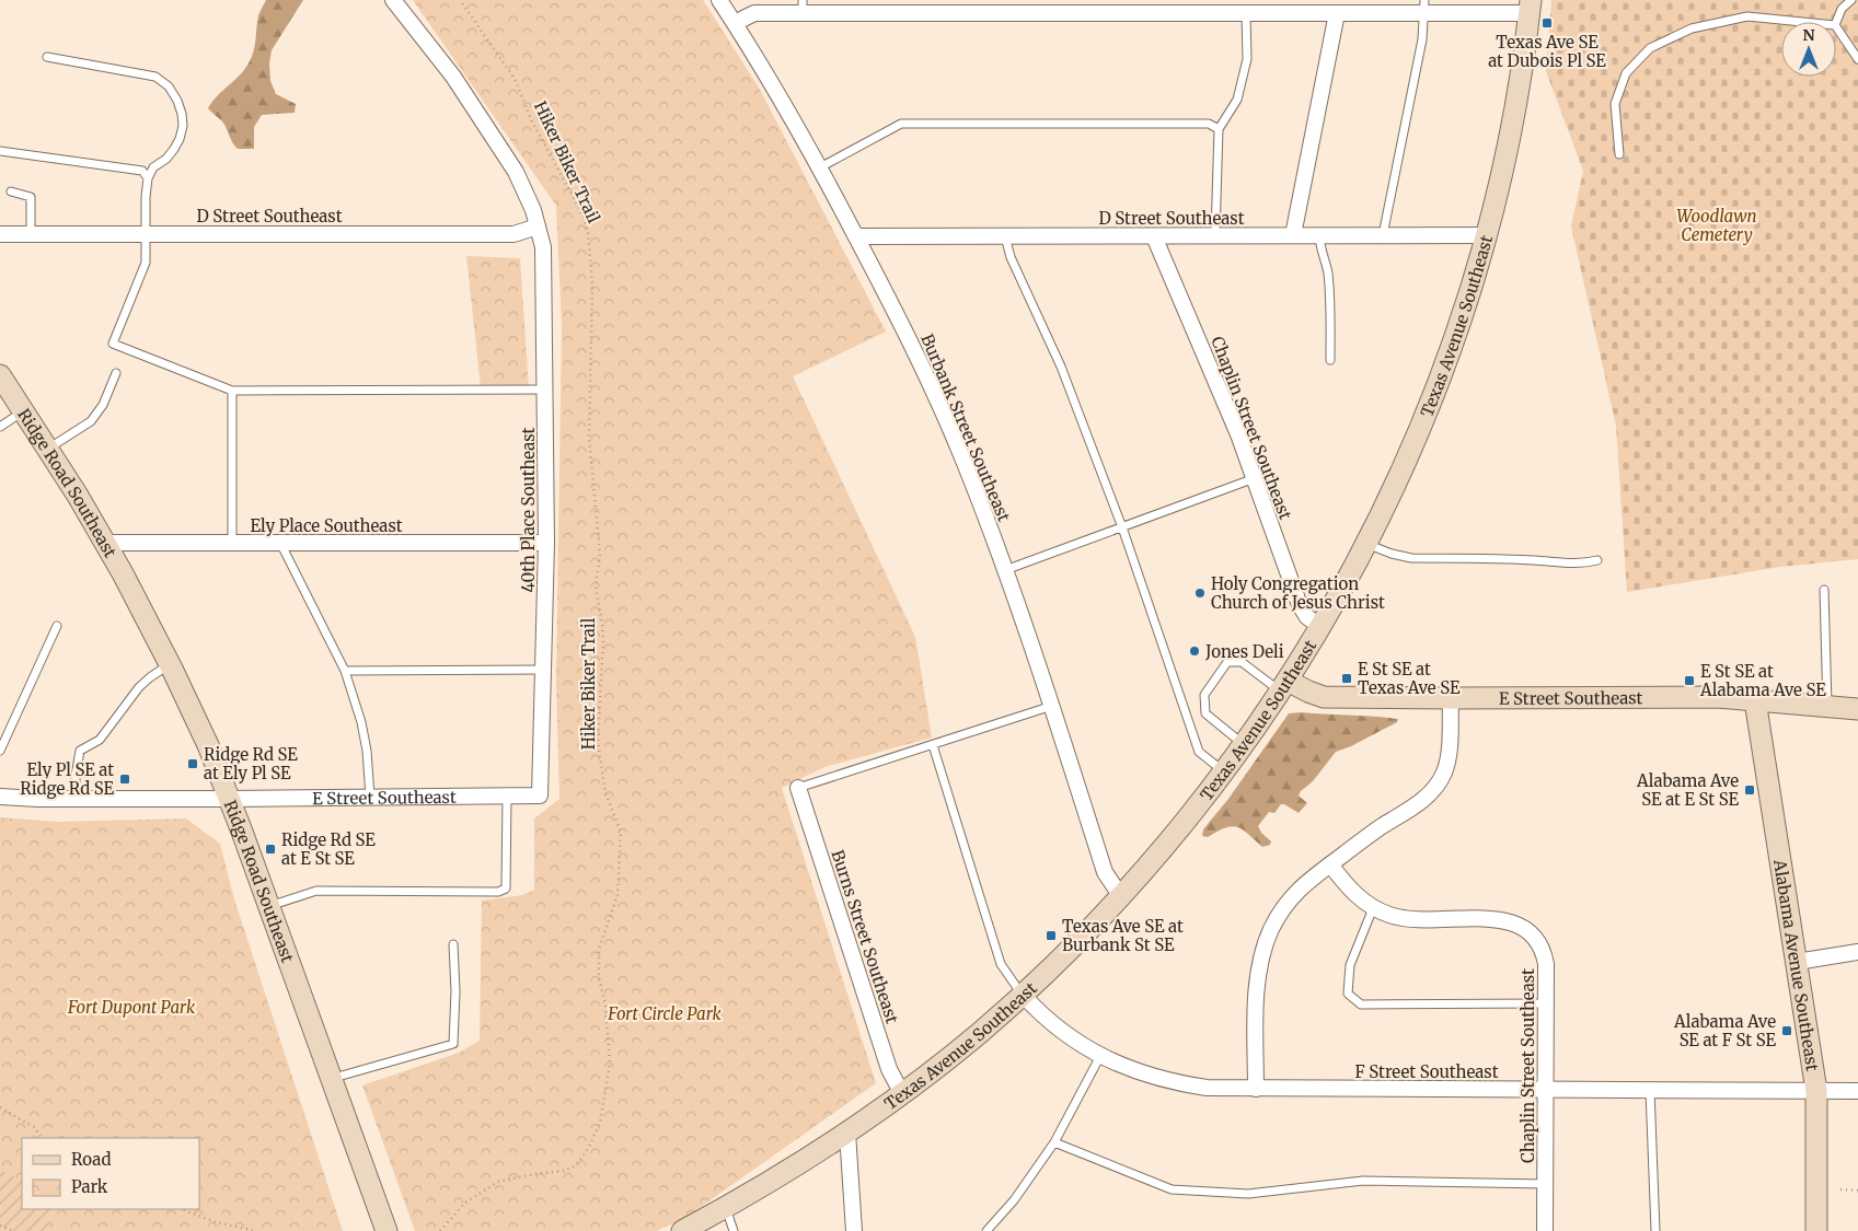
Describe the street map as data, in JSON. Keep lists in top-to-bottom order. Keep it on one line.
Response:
{"streets":{"main road":["Texas Avenue Southeast","Ridge Road Southeast","E Street Southeast","Alabama Avenue Southeast"],"street":["D Street Southeast","Burbank Street Southeast","Chaplin Street Southeast","40th Place Southeast","Ely Place Southeast","Burns Street Southeast","F Street Southeast"],"path":["Hiker Biker Trail"]},"crossings":[["D Street Southeast","Texas Avenue Southeast"],["D Street Southeast","Burbank Street Southeast"],["D Street Southeast","Chaplin Street Southeast"],["D Street Southeast","40th Place Southeast"],["Texas Avenue Southeast","Burbank Street Southeast"],["Texas Avenue Southeast","Chaplin Street Southeast"],["Texas Avenue Southeast","E Street Southeast"],["Texas Avenue Southeast","Burns Street Southeast"],["Texas Avenue Southeast","F Street Southeast"],["Chaplin Street Southeast","F Street Southeast"],["Ridge Road Southeast","Ely Place Southeast"],["Ridge Road Southeast","E Street Southeast"],["40th Place Southeast","Ely Place Southeast"],["40th Place Southeast","E Street Southeast"],["E Street Southeast","Alabama Avenue Southeast"],["Alabama Avenue Southeast","F Street Southeast"]],"parks":["Woodlawn Cemetery","Fort Dupont Park","Fort Circle Park"],"places":{"transit":["Texas Ave SE at Dubois Pl SE","E St SE at Texas Ave SE","E St SE at Alabama Ave SE","Ridge Rd SE at Ely Pl SE","Ely Pl SE at Ridge Rd SE","Alabama Ave SE at E St SE","Ridge Rd SE at E St SE","Texas Ave SE at Burbank St SE","Alabama Ave SE at F St SE"],"other":["Holy Congregation Church of Jesus Christ","Jones Deli"]},"legend":["Road","Park"],"north":"top"}
